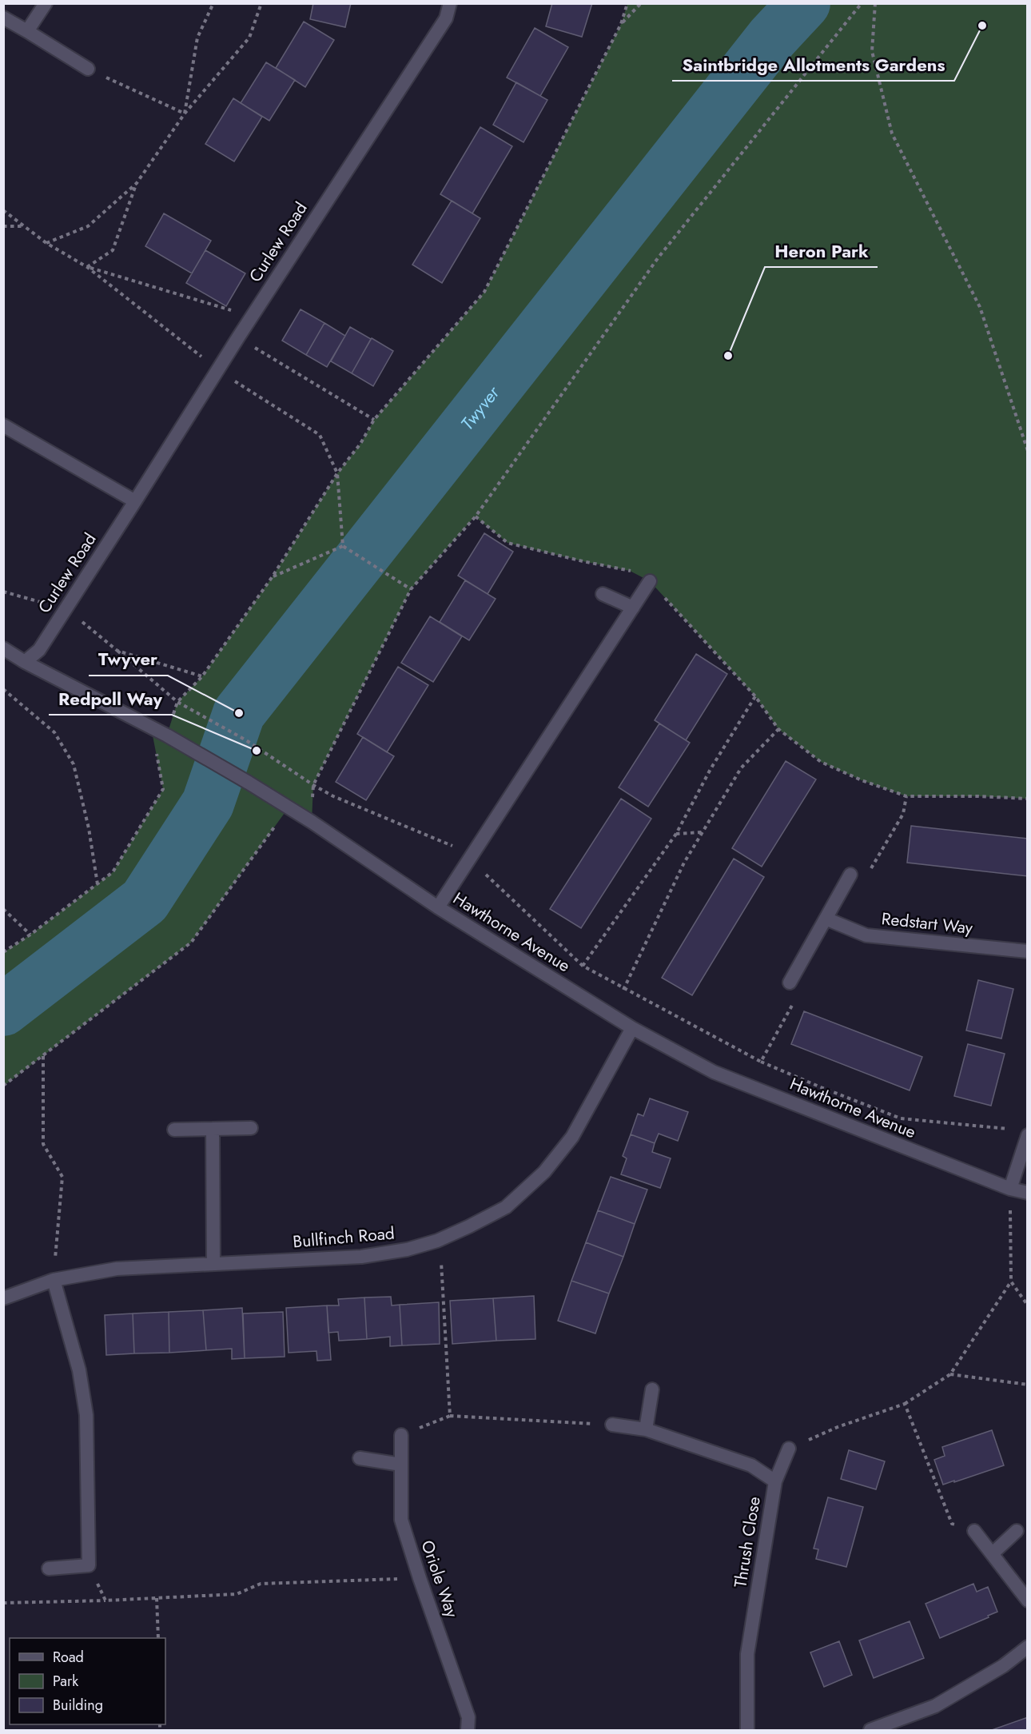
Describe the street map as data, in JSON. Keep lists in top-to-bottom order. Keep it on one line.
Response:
{"streets":{"street":["Curlew Road","Redstart Way","Hawthorne Avenue","Bullfinch Road","Thrush Close","Oriole Way"]},"crossings":[["Curlew Road","Hawthorne Avenue"],["Hawthorne Avenue","Bullfinch Road"]],"water":["Twyver"],"places":["Saintbridge Allotments Gardens","Heron Park","Twyver","Redpoll Way"],"legend":["Road","Park","Building"]}
